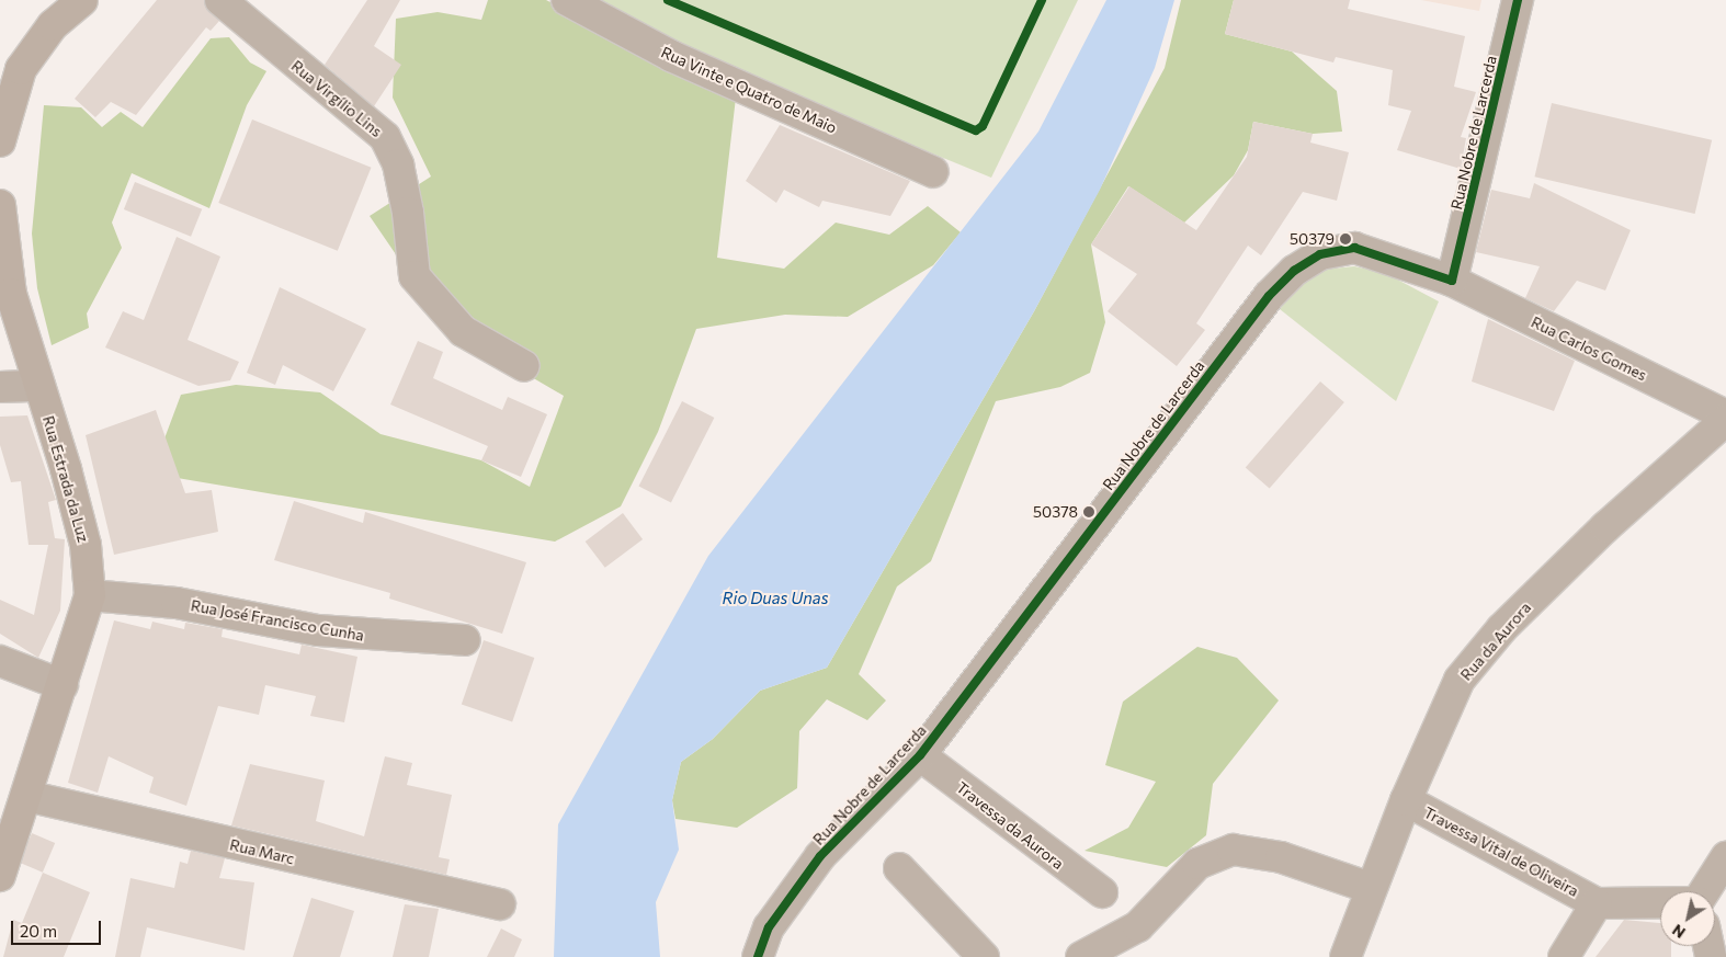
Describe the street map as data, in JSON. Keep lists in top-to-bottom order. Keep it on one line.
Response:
{"streets":{"main road":["Rua Estrada da Luz"],"street":["Rua Vinte e Quatro de Maio","Rua Virgílio Lins","Rua Nobre de Larcerda","Rua Carlos Gomes","Rua José Francisco Cunha","Rua da Aurora","Travessa da Aurora","Rua Marc","Travessa Vital de Oliveira"]},"crossings":[["Rua Nobre de Larcerda","Rua Carlos Gomes"],["Rua Nobre de Larcerda","Travessa da Aurora"],["Rua Carlos Gomes","Rua da Aurora"],["Rua Estrada da Luz","Rua José Francisco Cunha"],["Rua Estrada da Luz","Rua Marc"],["Rua da Aurora","Travessa Vital de Oliveira"]],"water":["Rio Duas Unas"],"places":["50379","50378"],"scale_bar":"20 m","north":"bottom left"}
